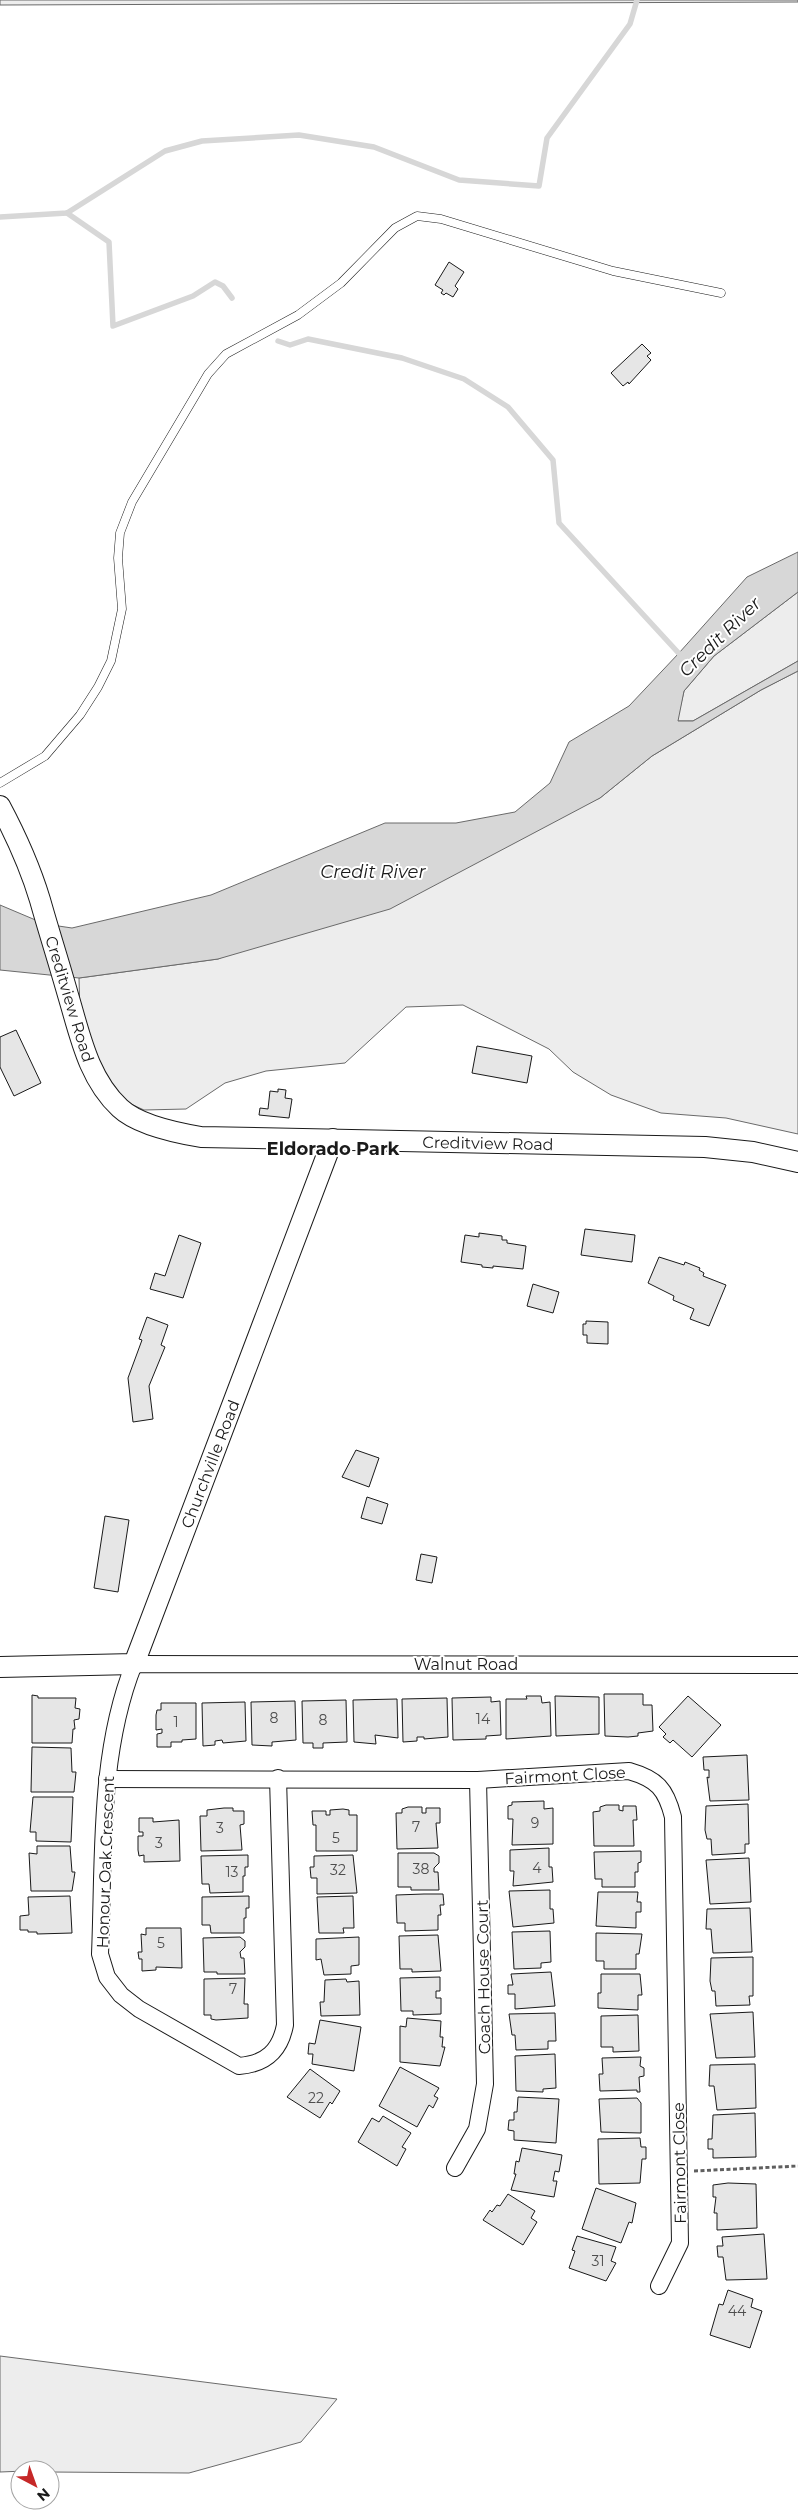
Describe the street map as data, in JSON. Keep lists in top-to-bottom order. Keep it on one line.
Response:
{"streets":{"street":["Creditview Road","Churchville Road","Walnut Road","Fairmont Close","Honour Oak Crescent","Coach House Court"]},"crossings":[["Creditview Road","Churchville Road"],["Churchville Road","Walnut Road"],["Churchville Road","Honour Oak Crescent"],["Walnut Road","Honour Oak Crescent"],["Fairmont Close","Honour Oak Crescent"],["Fairmont Close","Coach House Court"]],"districts":["Eldorado Park"],"water":["Credit River"],"house_numbers":["8","14","8","1","9","7","3","5","3","4","38","32","13","5","7","22","31","44"],"north":"bottom right"}
